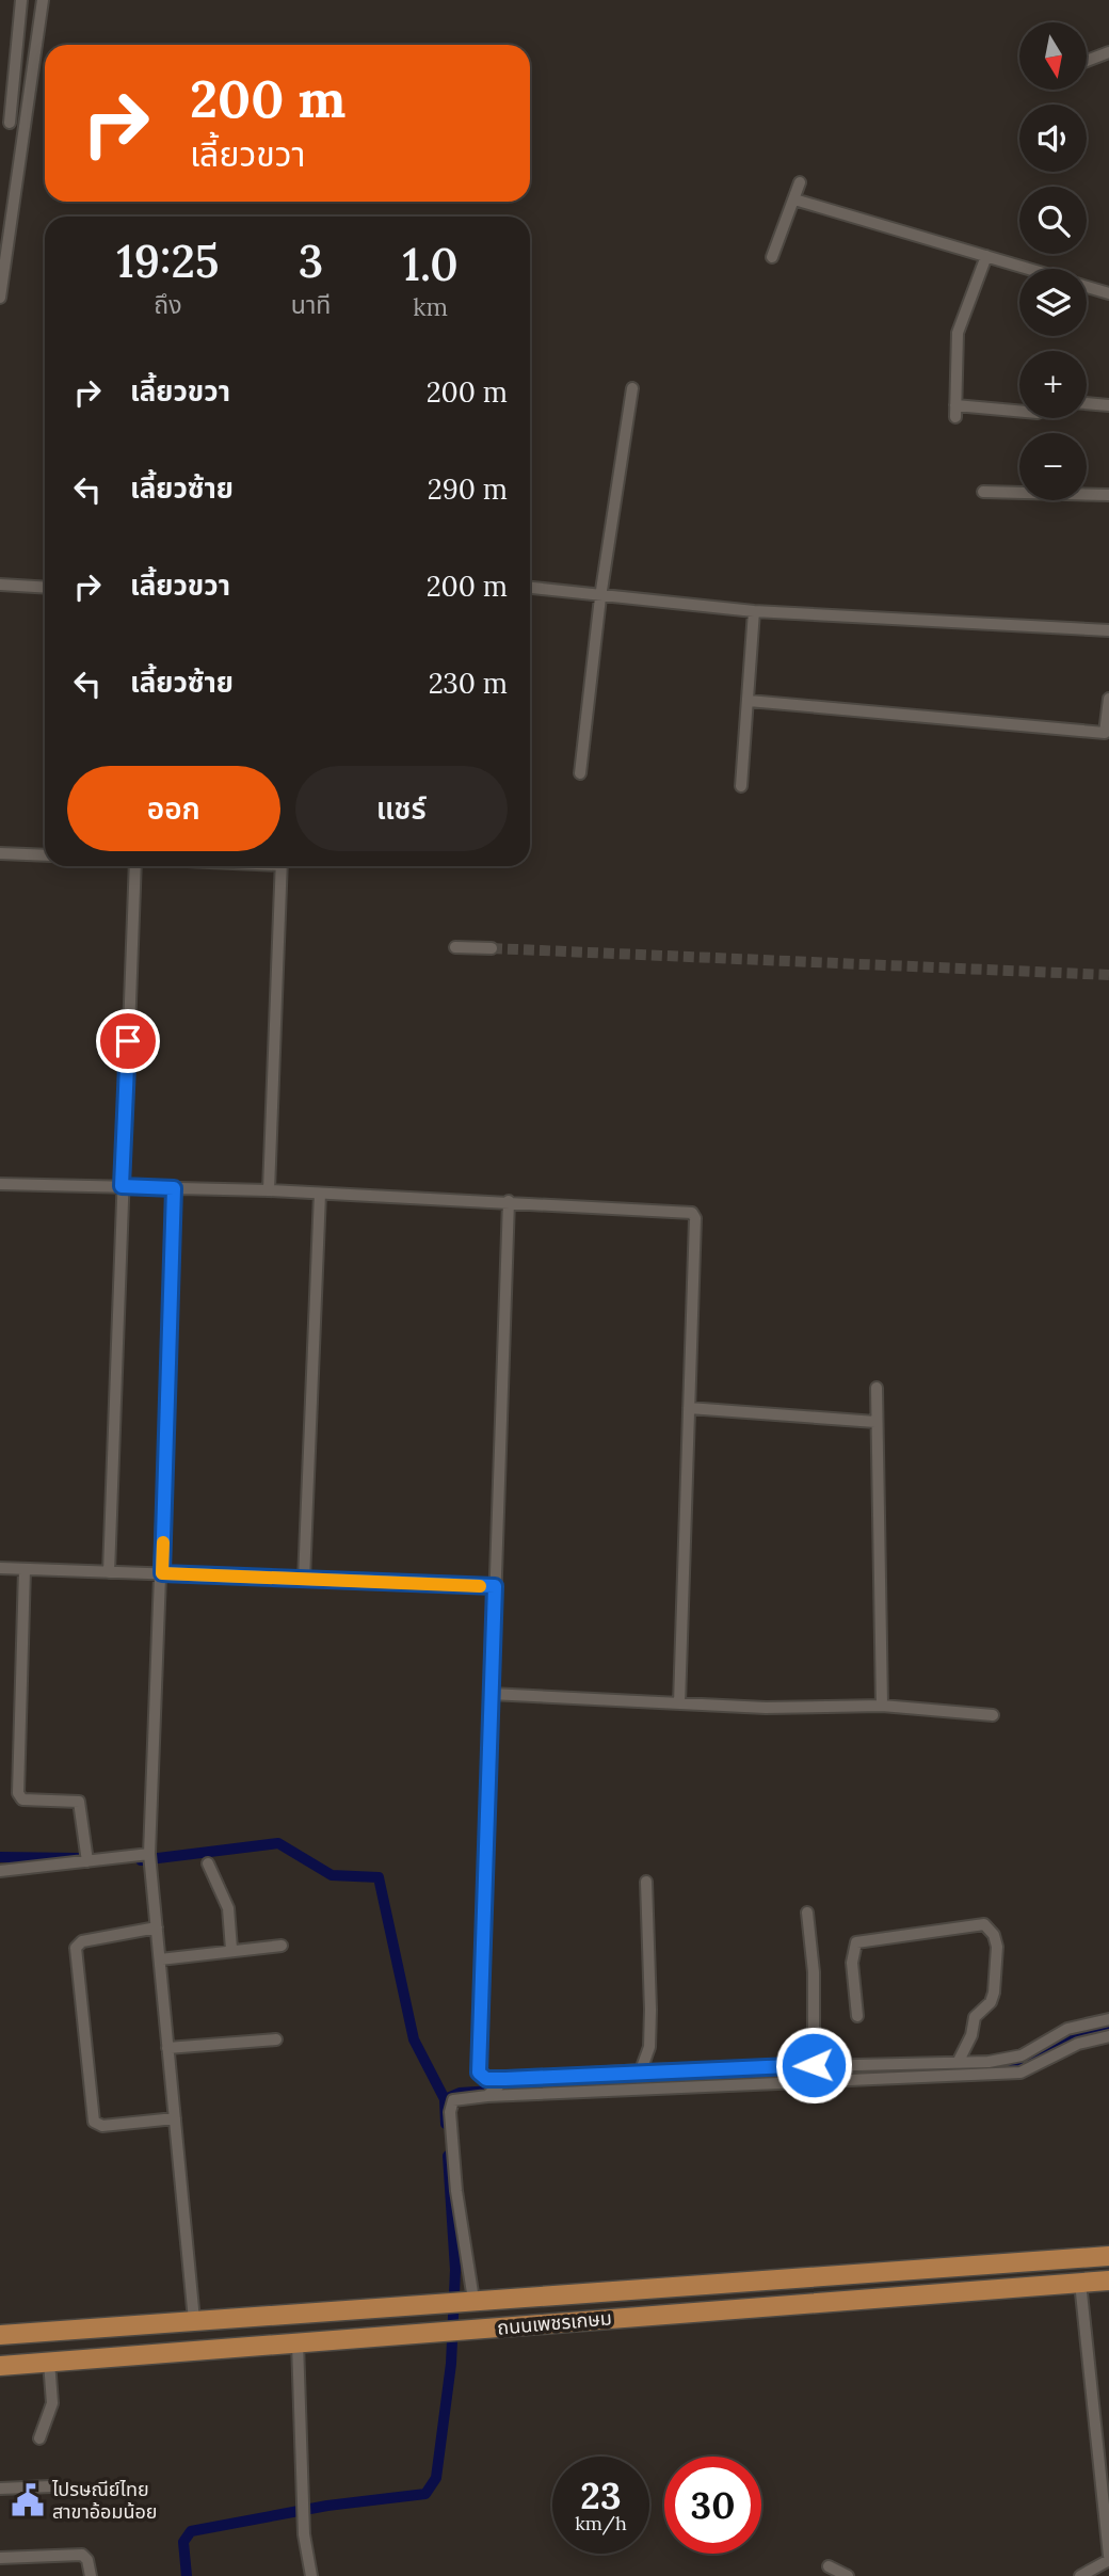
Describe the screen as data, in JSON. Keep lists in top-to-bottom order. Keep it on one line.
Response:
{"streets":{"main road":["ถนนเพชรเกษม"]},"places":{"public building":["ไปรษณีย์ไทย สาขาอ้อมน้อย"]},"north":"bottom","page":{"map_buttons":["+","−"],"turn":["200 m","เลี้ยวขวา"],"eta":["19:25","ถึง","3","นาที","1.0","km"],"list":[{"name":"เลี้ยวขวา","value":"200 m"},{"name":"เลี้ยวซ้าย","value":"290 m"},{"name":"เลี้ยวขวา","value":"200 m"},{"name":"เลี้ยวซ้าย","value":"230 m"}],"buttons":["ออก","แชร์"],"speed":"23 km/h","limit":"30"}}
